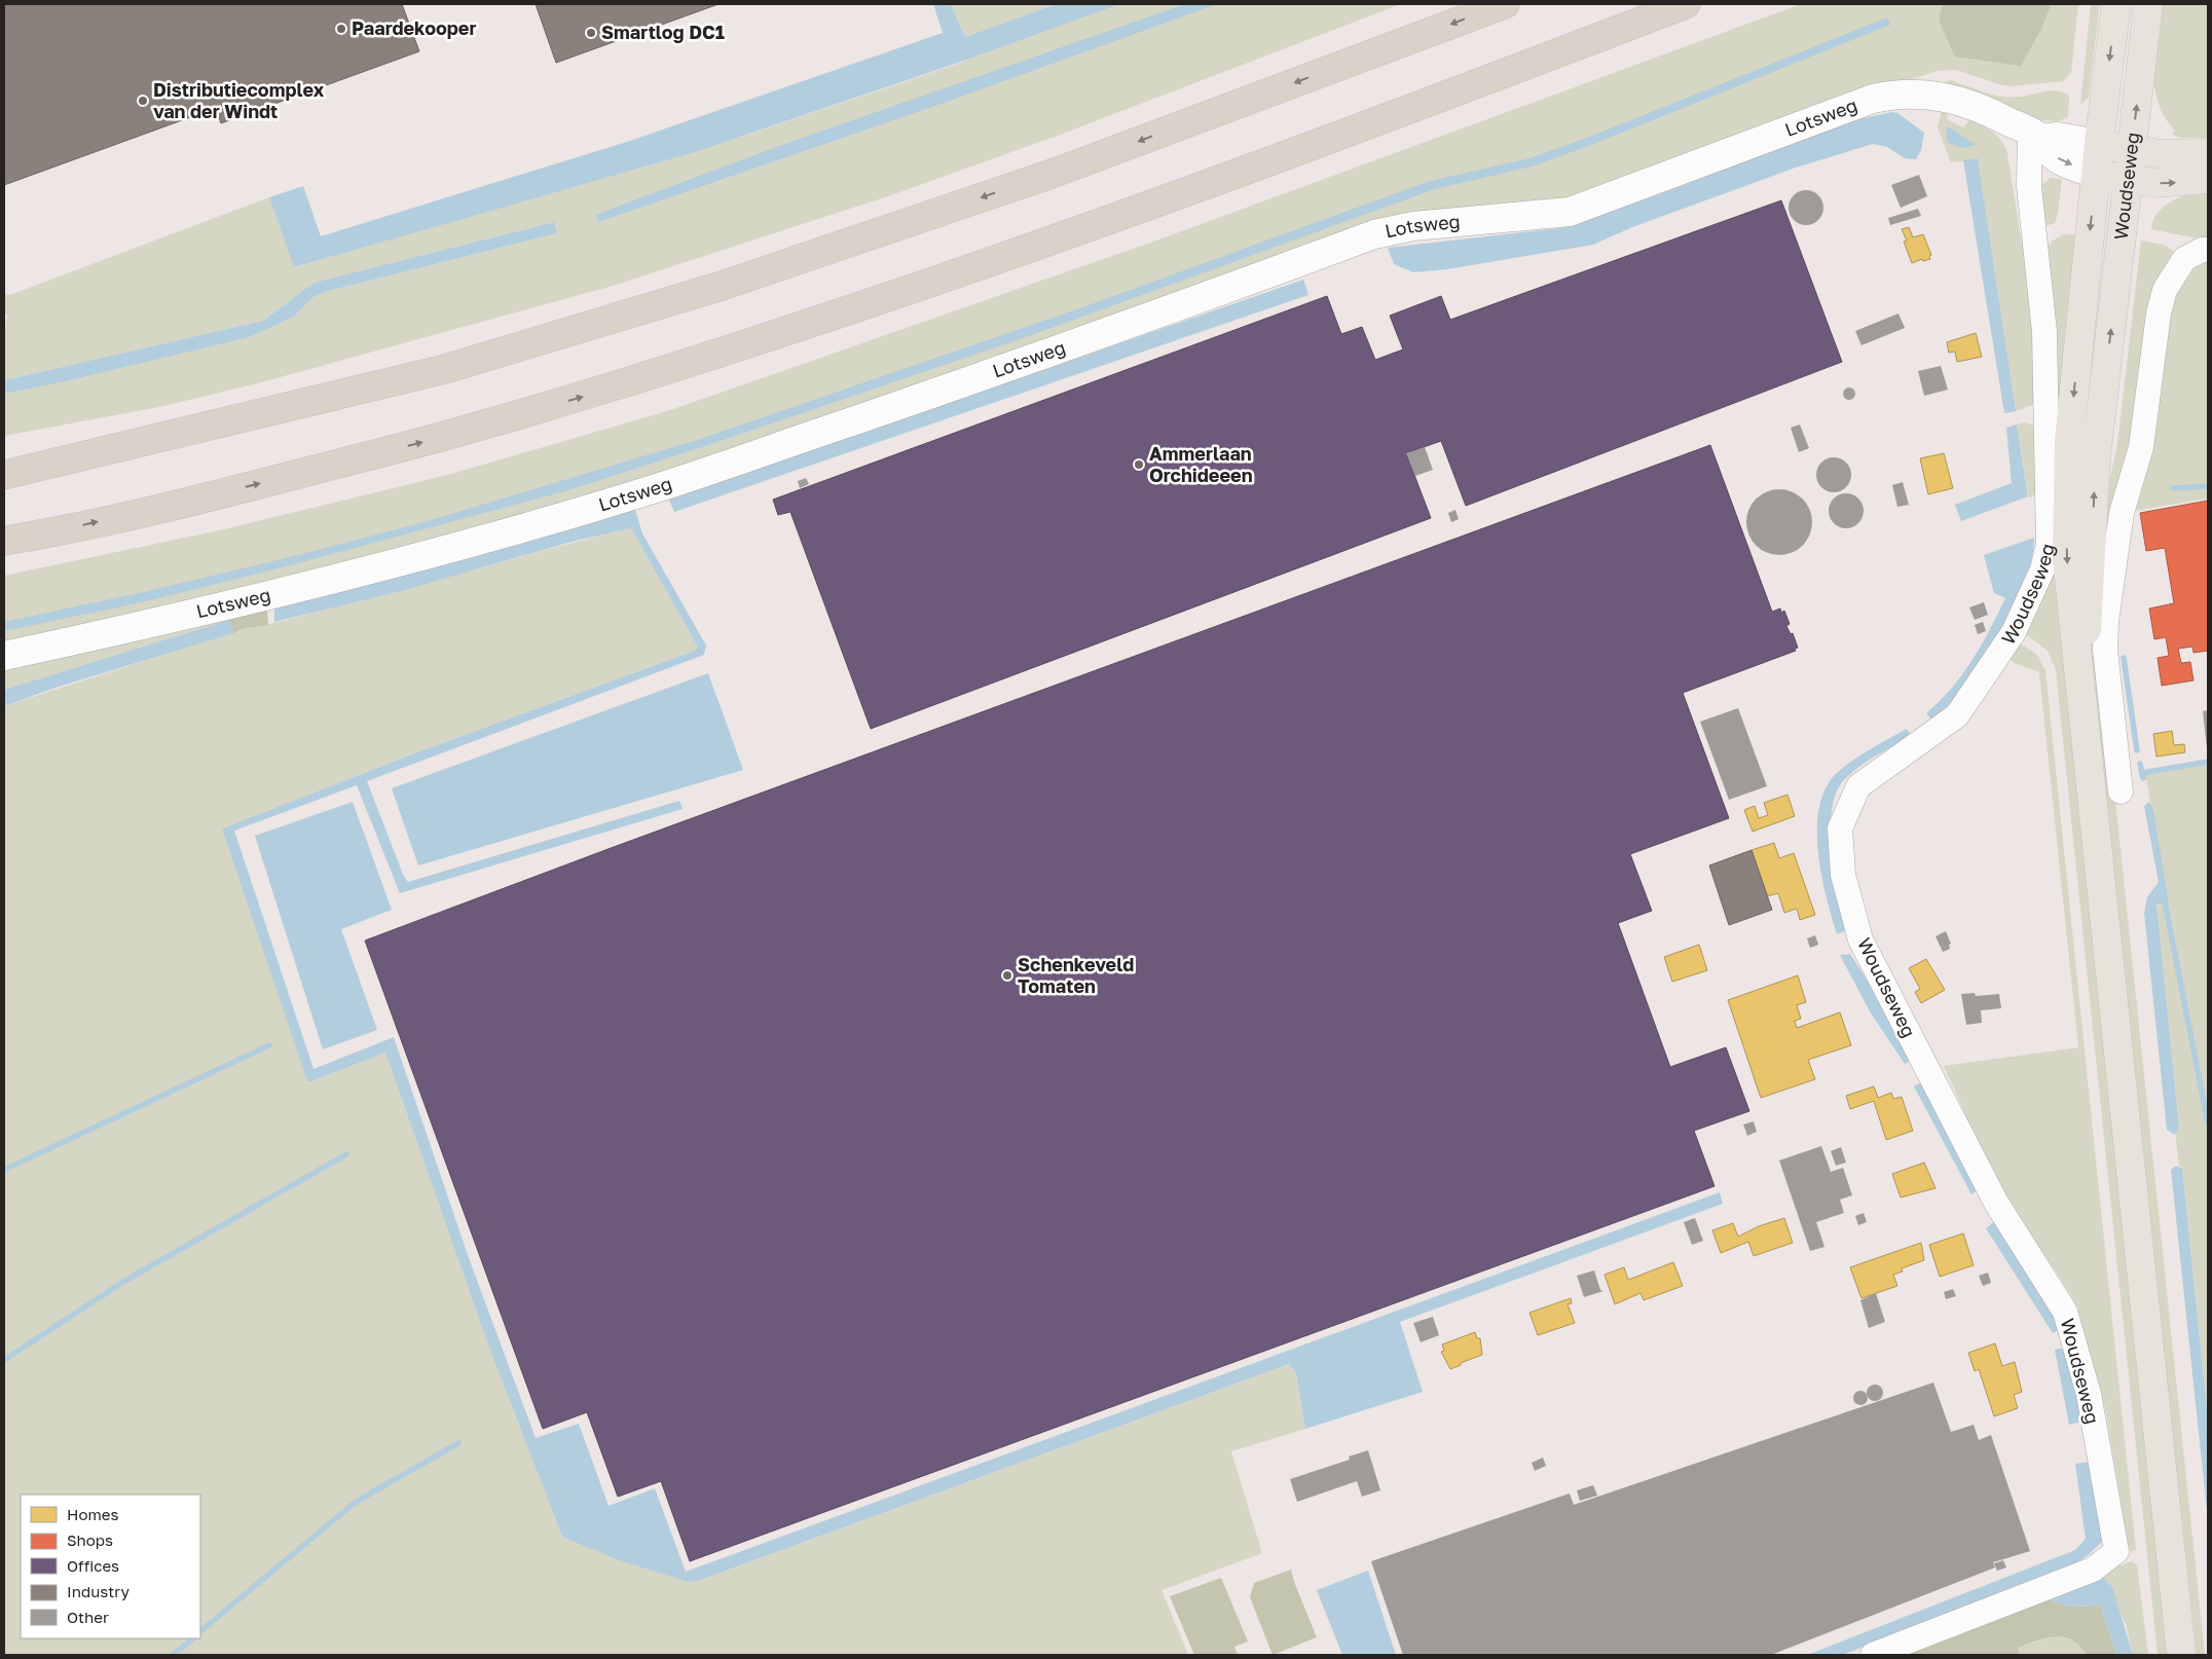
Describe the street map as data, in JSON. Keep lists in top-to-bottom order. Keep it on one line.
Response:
{"streets":{"main road":["Woudseweg"],"street":["Lotsweg"]},"crossings":[["Lotsweg","Woudseweg"]],"places":["Paardekooper","Smartlog DC1","Distributiecomplex van der Windt","Ammerlaan Orchideeen","Schenkeveld Tomaten"],"legend":["Homes","Shops","Offices","Industry","Other"]}
